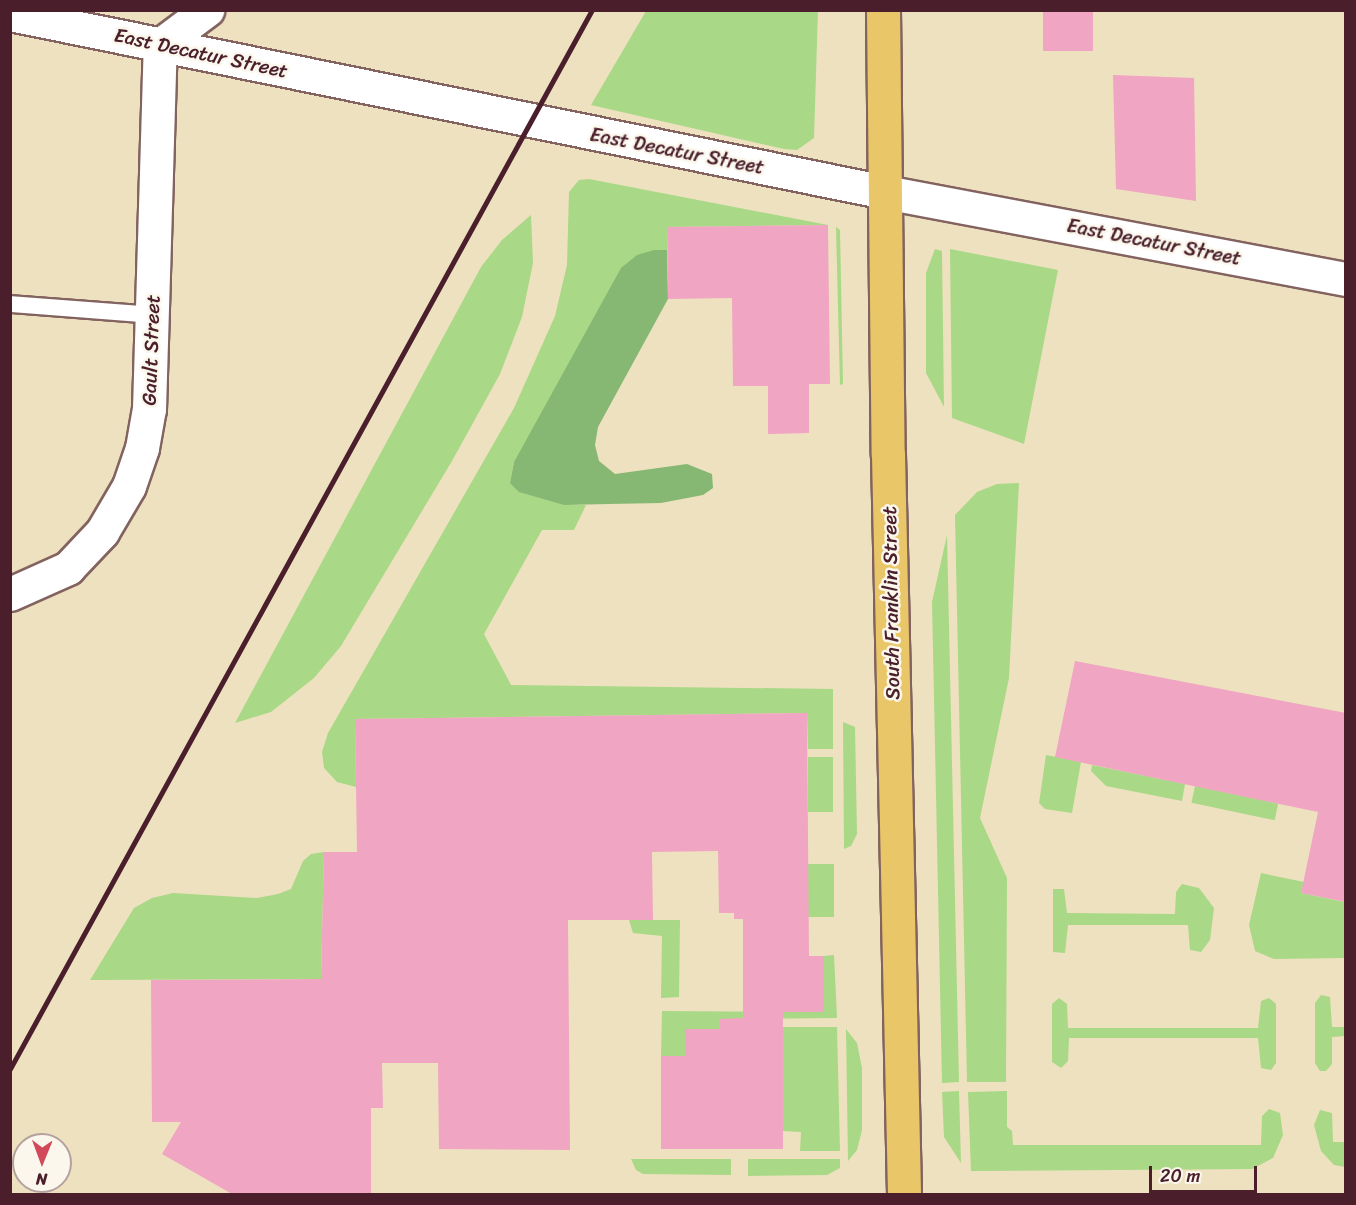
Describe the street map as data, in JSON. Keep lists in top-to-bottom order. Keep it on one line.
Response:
{"streets":{"main road":["South Franklin Street"],"street":["East Decatur Street","Gault Street"]},"crossings":[["East Decatur Street","Gault Street"],["East Decatur Street","South Franklin Street"]],"scale_bar":"20 m","north":"bottom"}
